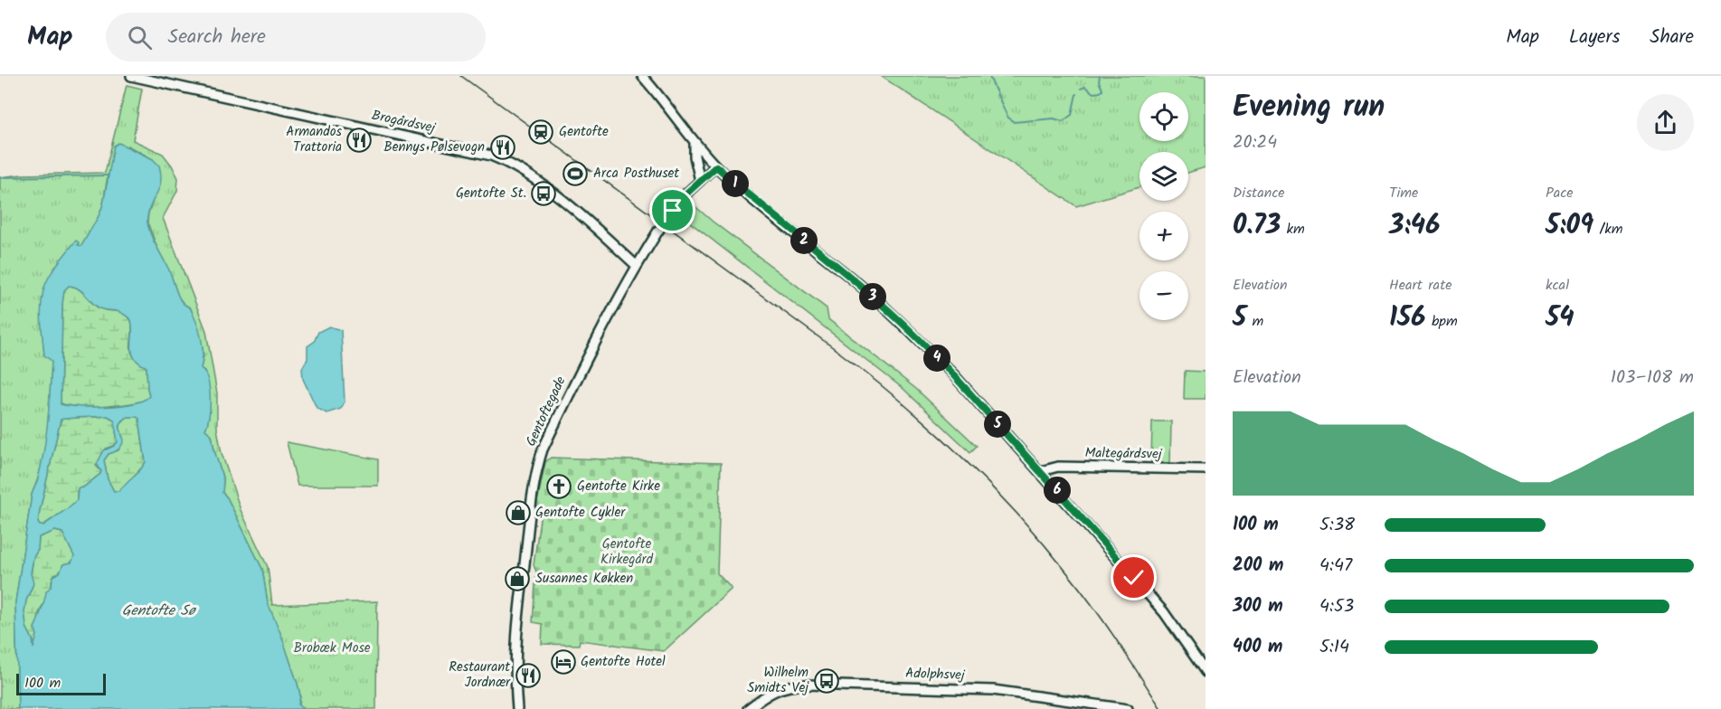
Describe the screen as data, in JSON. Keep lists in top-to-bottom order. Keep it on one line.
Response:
{"streets":{"street":["Brogårdsvej","Gentoftegade","Maltegårdsvej","Adolphsvej"]},"crossings":[["Brogårdsvej","Gentoftegade"]],"water":["Gentofte Sø"],"parks":["Gentofte Kirkegård","Brobæk Mose"],"places":{"station":["Gentofte"],"restaurant":["Armandos Trattoria","Bennys Pølsevogn","Restaurant Jordnær"],"sports":["Arca Posthuset"],"bus stop":["Gentofte St.","Wilhelm Smidts Vej"],"church":["Gentofte Kirke"],"shop":["Gentofte Cykler","Susannes Køkken"],"hotel":["Gentofte Hotel"]},"scale_bar":"100 m","page":{"header":"Map","search":"Search here","nav":["Map","Layers","Share"],"heading":["Evening run","20:24"],"map_buttons":["+","−"],"stats":[["Distance","0.73 km"],["Time","3:46"],["Pace","5:09 /km"],["Elevation","5 m"],["Heart rate","156 bpm"],["kcal","54"]],"pins":["1","2","3","4","5","6"],"chart":["Elevation","103–108 m"],"list":[{"name":"100 m","note":"5:38"},{"name":"200 m","note":"4:47"},{"name":"300 m","note":"4:53"},{"name":"400 m","note":"5:14"}],"scale":"100 m"}}
